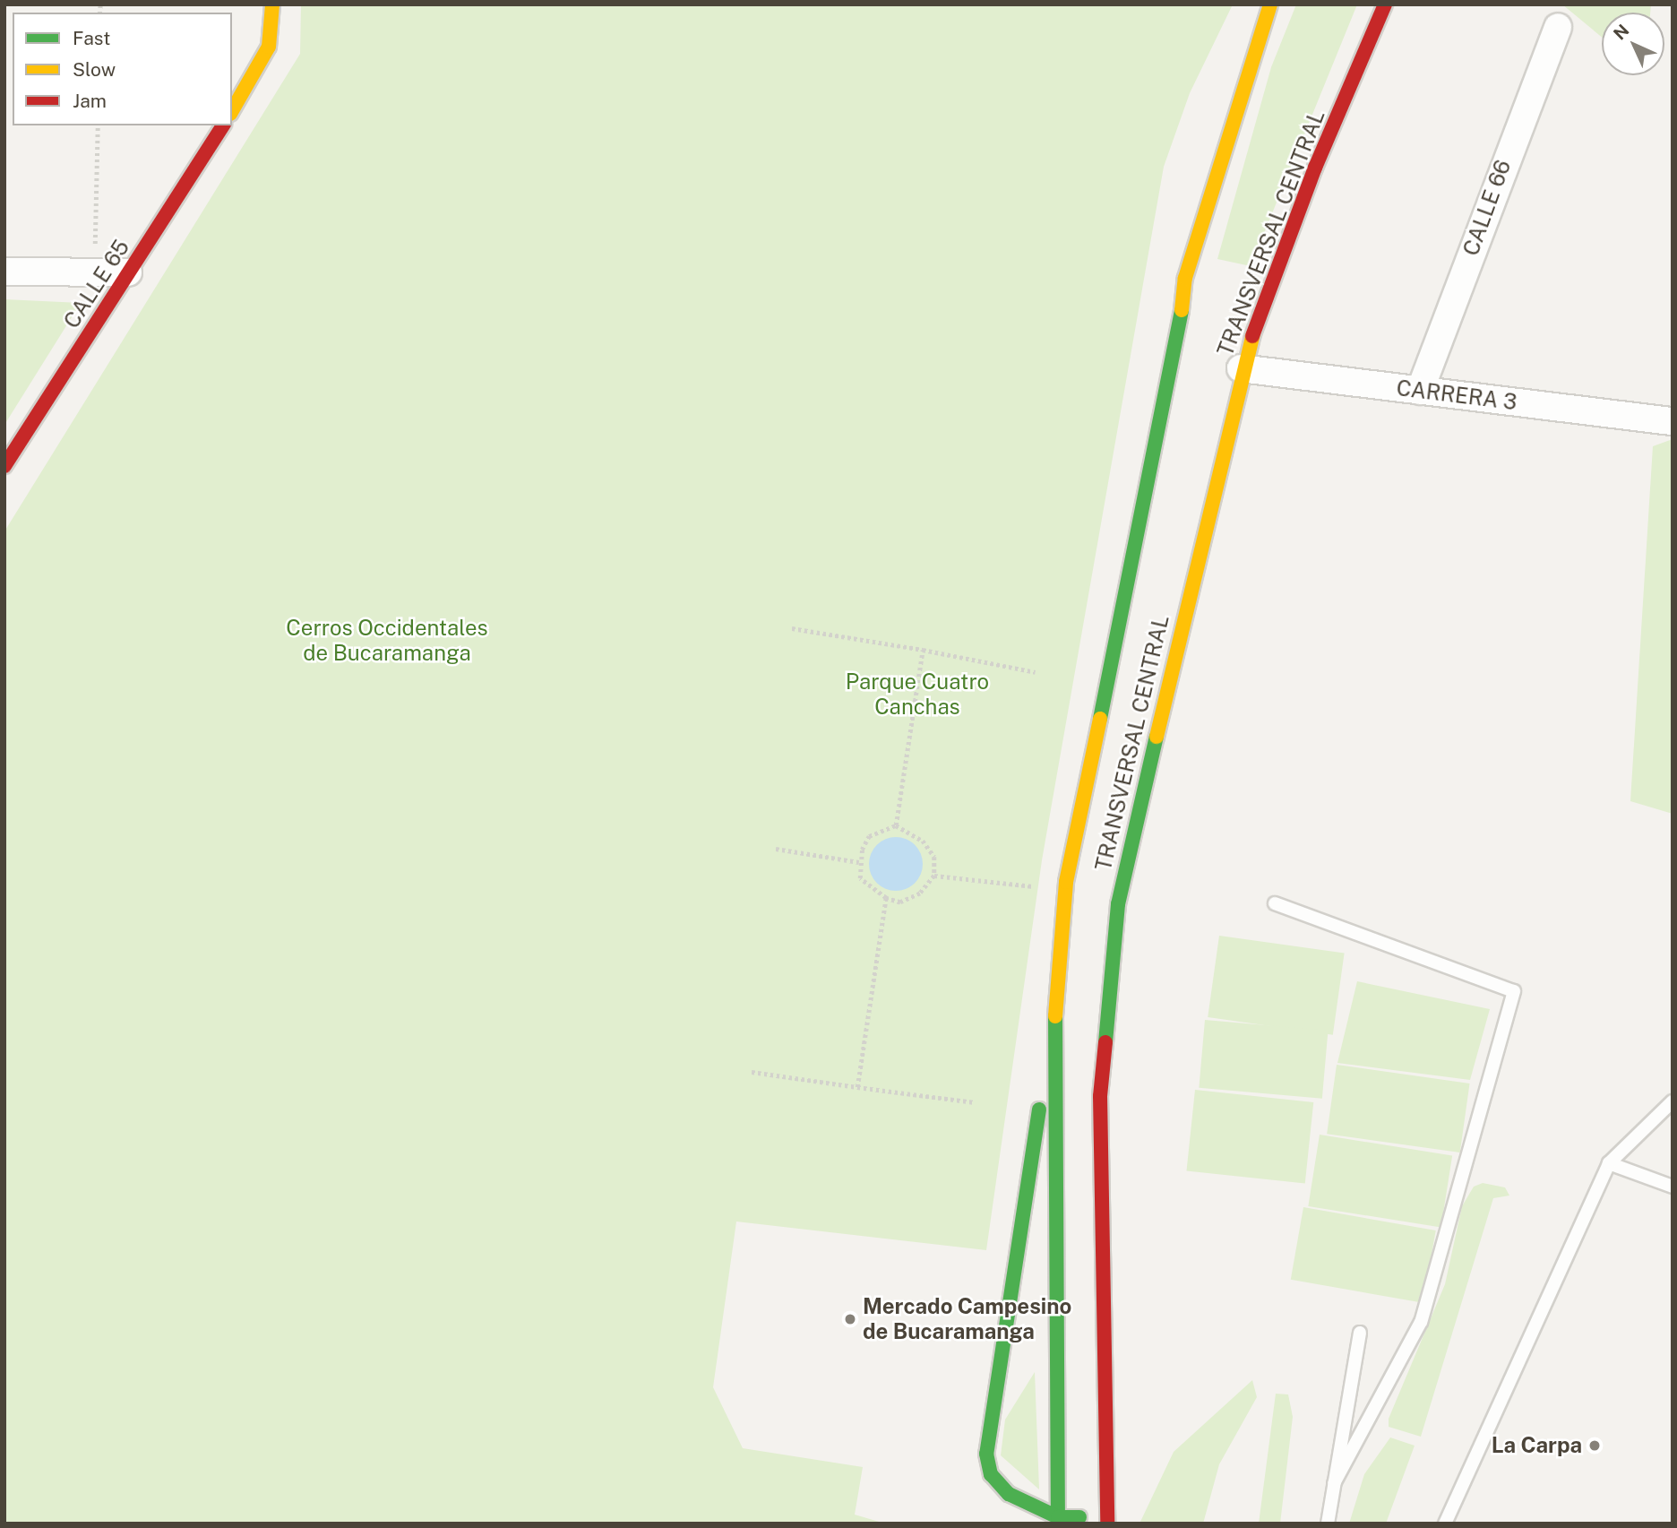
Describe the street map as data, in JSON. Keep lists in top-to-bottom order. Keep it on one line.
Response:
{"streets":{"main road":["TRANSVERSAL CENTRAL","CALLE 65"],"street":["CALLE 66","CARRERA 3"]},"crossings":[["CALLE 66","CARRERA 3"],["TRANSVERSAL CENTRAL","CARRERA 3"]],"parks":["Cerros Occidentales de Bucaramanga","Parque Cuatro Canchas"],"places":["Mercado Campesino de Bucaramanga","La Carpa"],"legend":["Fast","Slow","Jam"],"north":"top left"}
